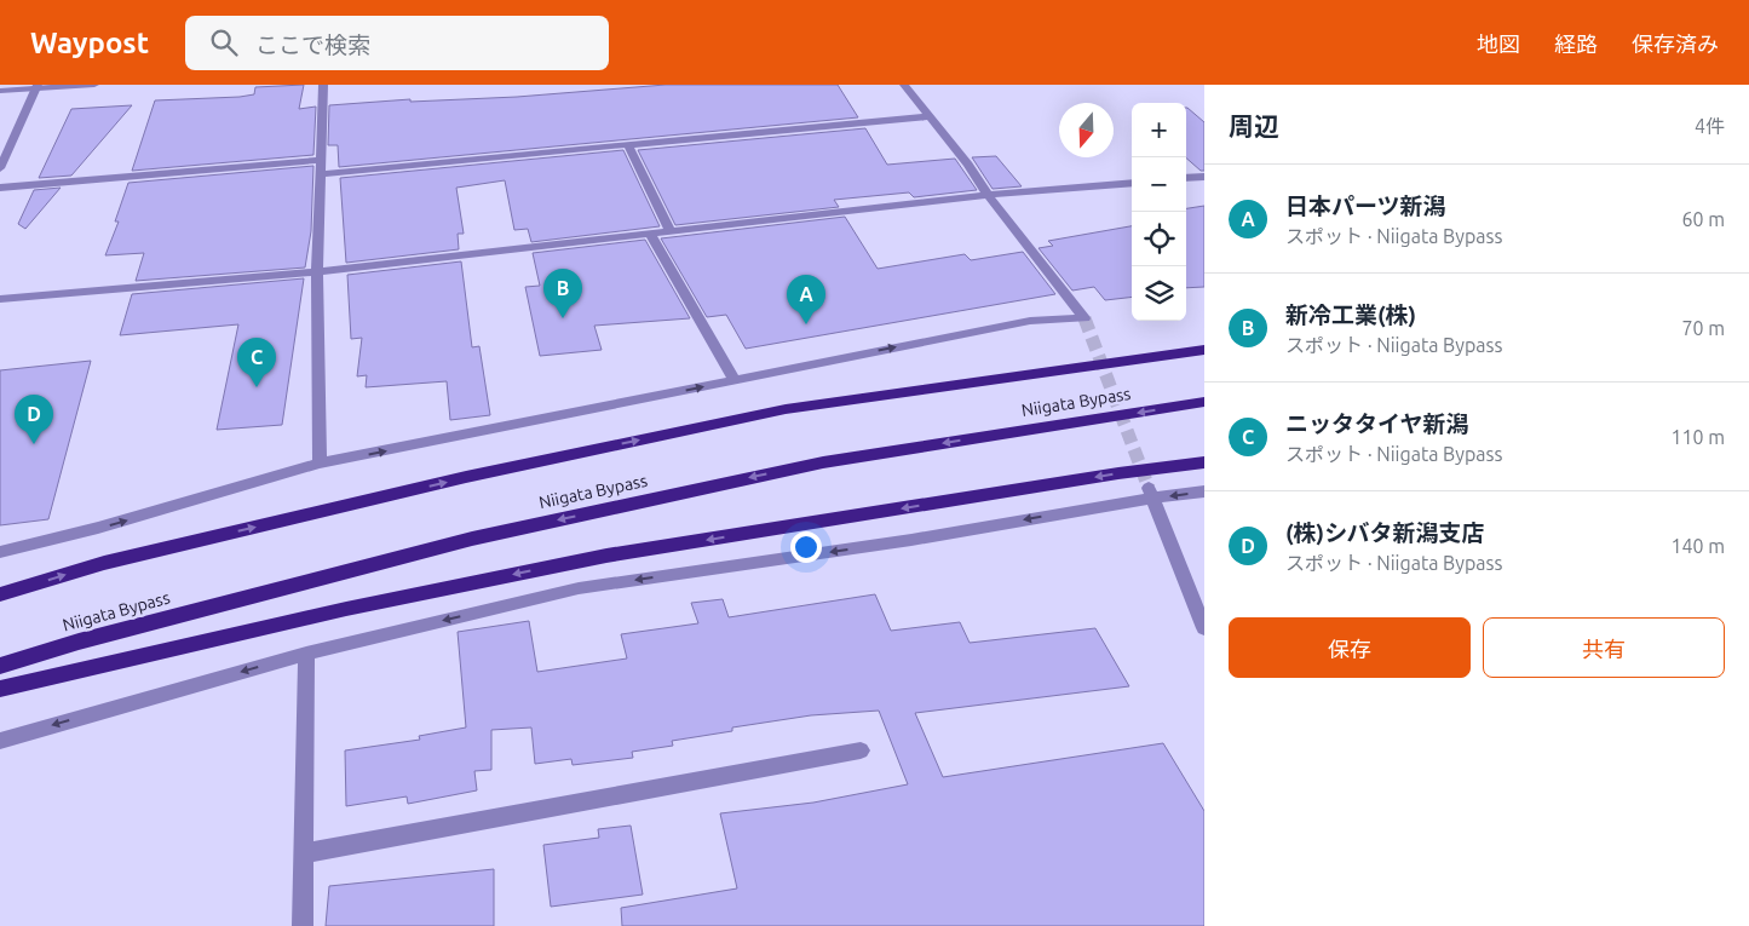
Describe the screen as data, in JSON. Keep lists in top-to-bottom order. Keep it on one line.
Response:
{"streets":{"highway":["Niigata Bypass"]},"north":"bottom","page":{"header":"Waypost","search":"ここで検索","nav":["地図","経路","保存済み"],"heading":["周辺","4件"],"map_buttons":["+","−"],"list":[{"mark":"A","name":"日本パーツ新潟","note":"スポット · Niigata Bypass","value":"60 m"},{"mark":"B","name":"新冷工業(株)","note":"スポット · Niigata Bypass","value":"70 m"},{"mark":"C","name":"ニッタタイヤ新潟","note":"スポット · Niigata Bypass","value":"110 m"},{"mark":"D","name":"(株)シバタ新潟支店","note":"スポット · Niigata Bypass","value":"140 m"}],"pins":["B","A","C","D"],"buttons":["保存","共有"]}}
